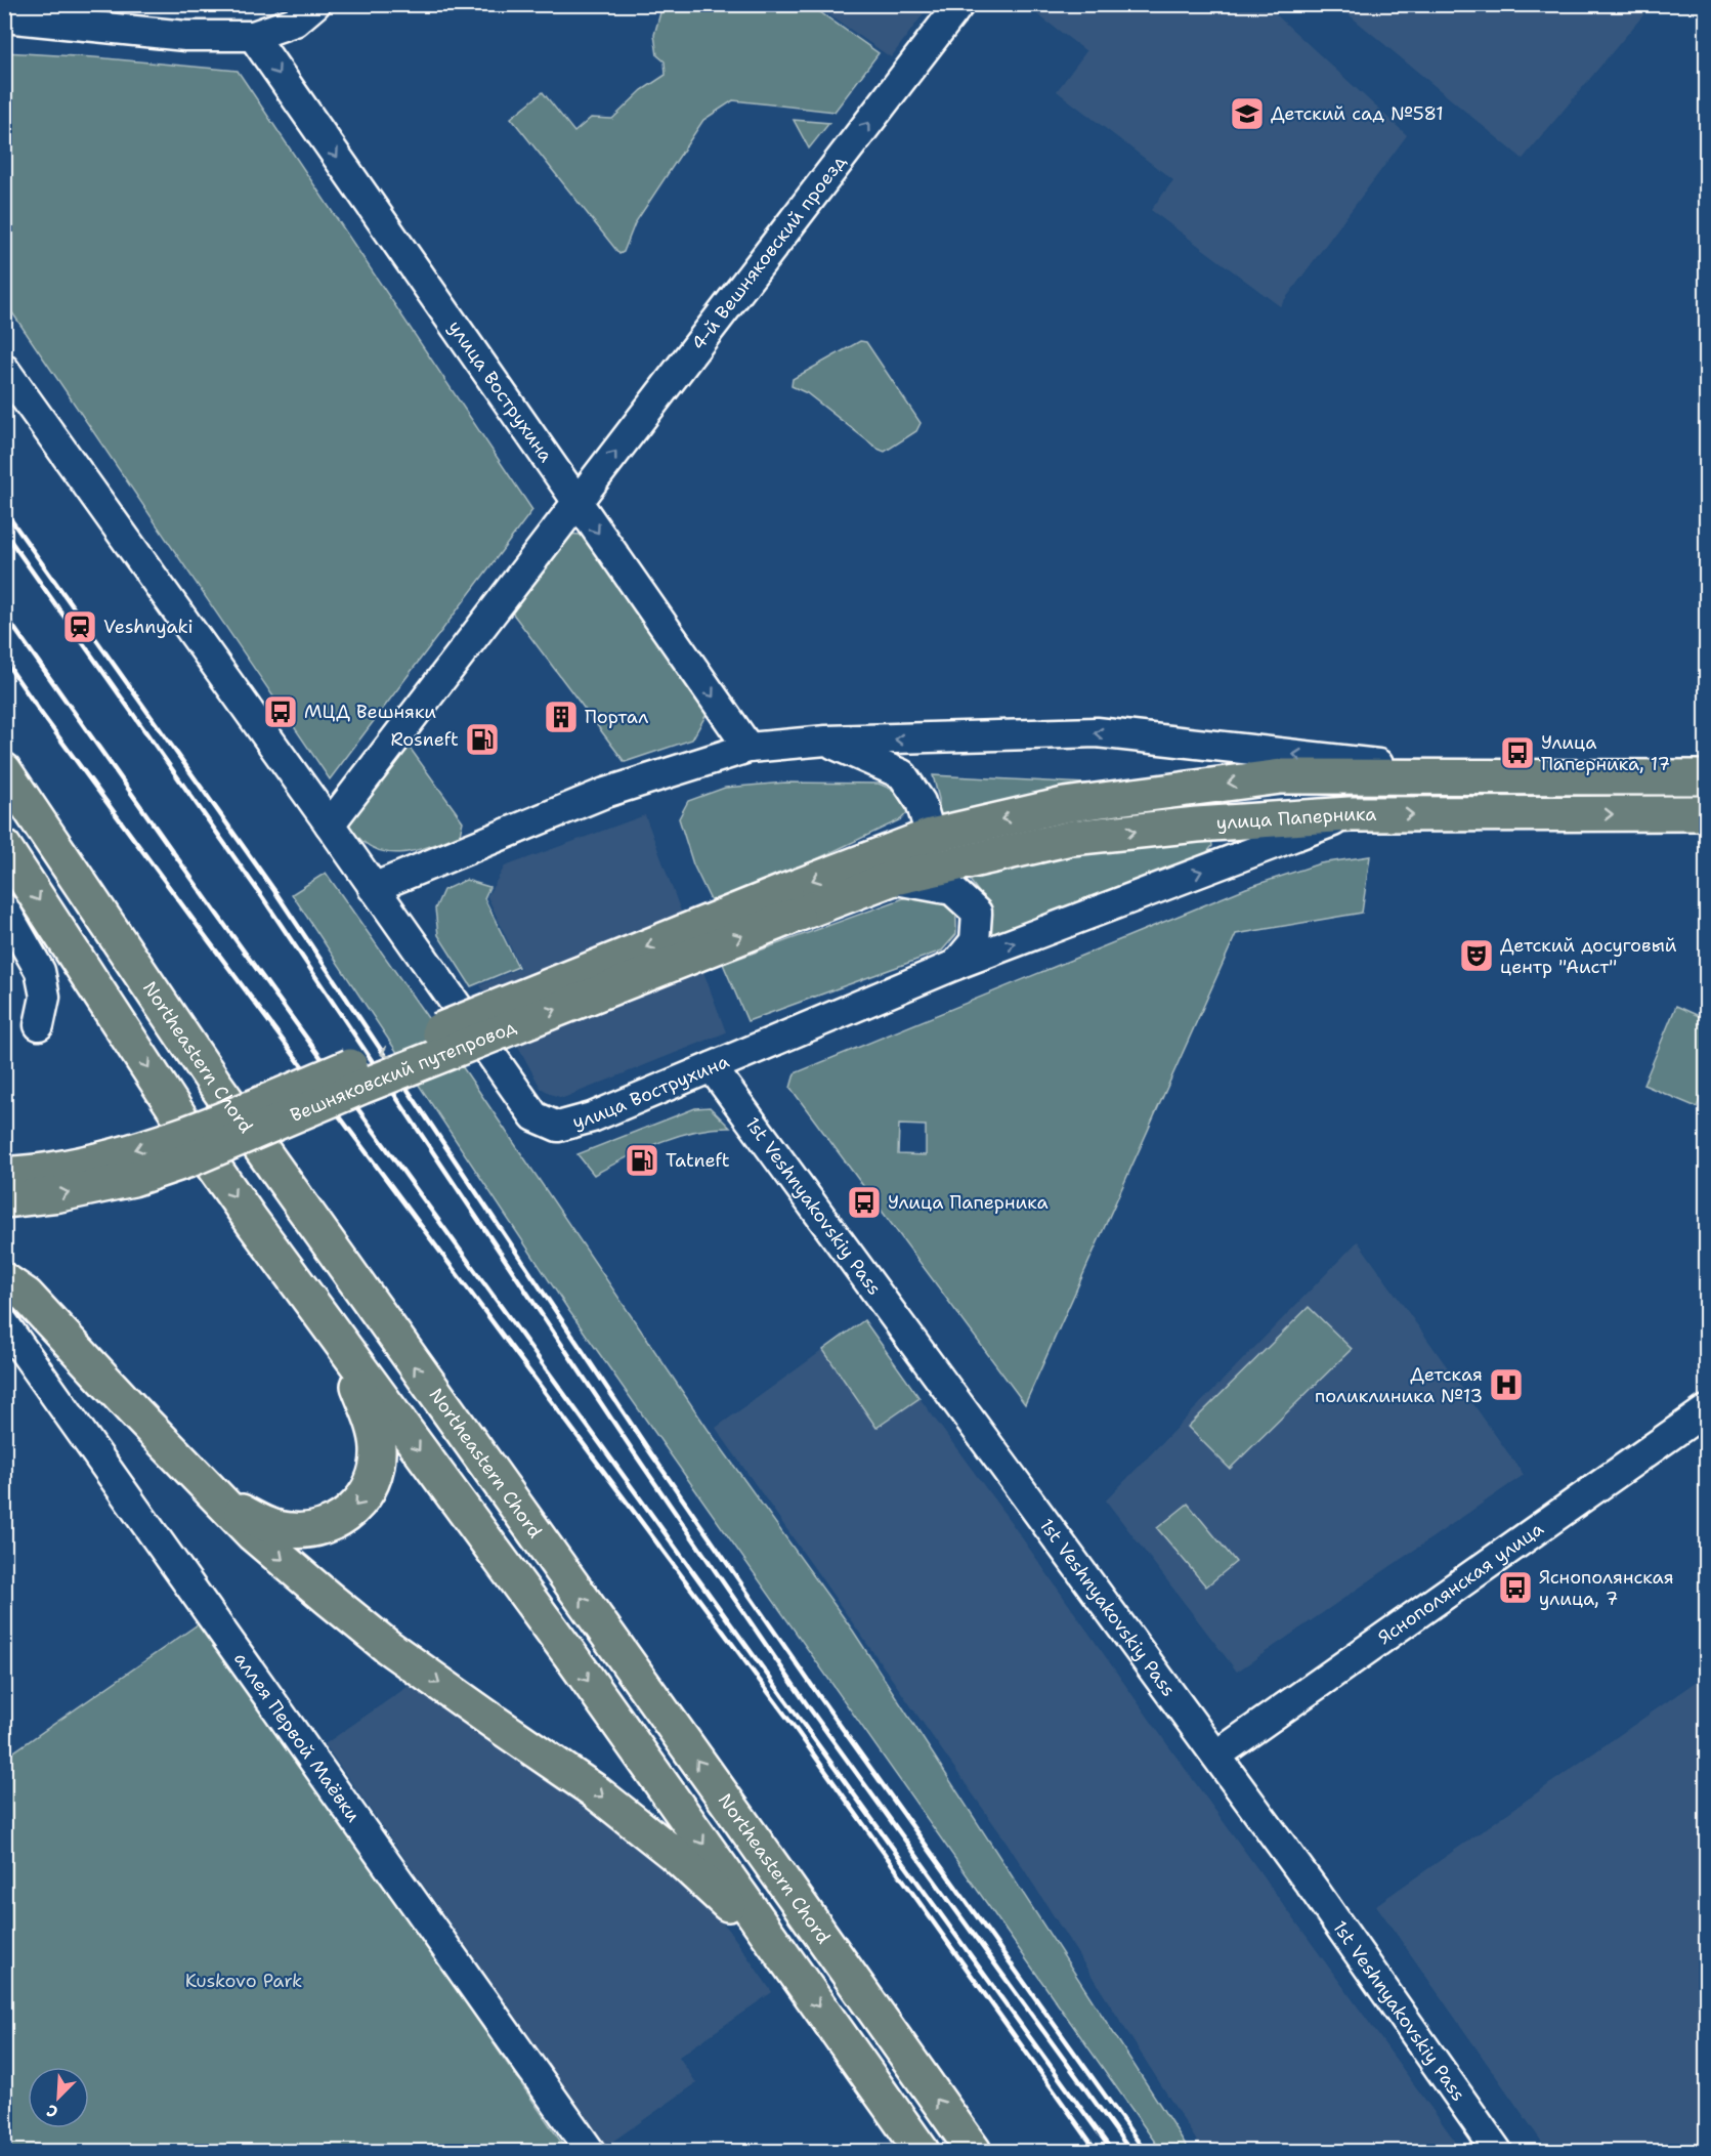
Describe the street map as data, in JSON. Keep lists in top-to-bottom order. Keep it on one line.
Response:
{"streets":{"main road":["улица Паперника","Northeastern Chord","Вешняковский путепровод"],"street":["4-й Вешняковский проезд","улица Вострухина","1st Veshnyakovskiy Pass","Яснополянская улица","аллея Первой Маёвки"]},"crossings":[["4-й Вешняковский проезд","улица Вострухина"],["улица Вострухина","улица Паперника"],["улица Вострухина","1st Veshnyakovskiy Pass"],["улица Паперника","Вешняковский путепровод"],["1st Veshnyakovskiy Pass","Яснополянская улица"]],"one_way":["4-й Вешняковский проезд","улица Вострухина"],"parks":["Kuskovo Park"],"places":{"school or university":["Детский сад №581"],"station":["Veshnyaki"],"bus stop":["МЦД Вешняки","Улица Паперника, 17","Улица Паперника","Яснополянская улица, 7"],"building":["Портал"],"fuel station":["Rosneft","Tatneft"],"theatre":["Детский досуговый центр \"Аист\""],"hospital":["Детская поликлиника №13"]},"north":"bottom left"}
